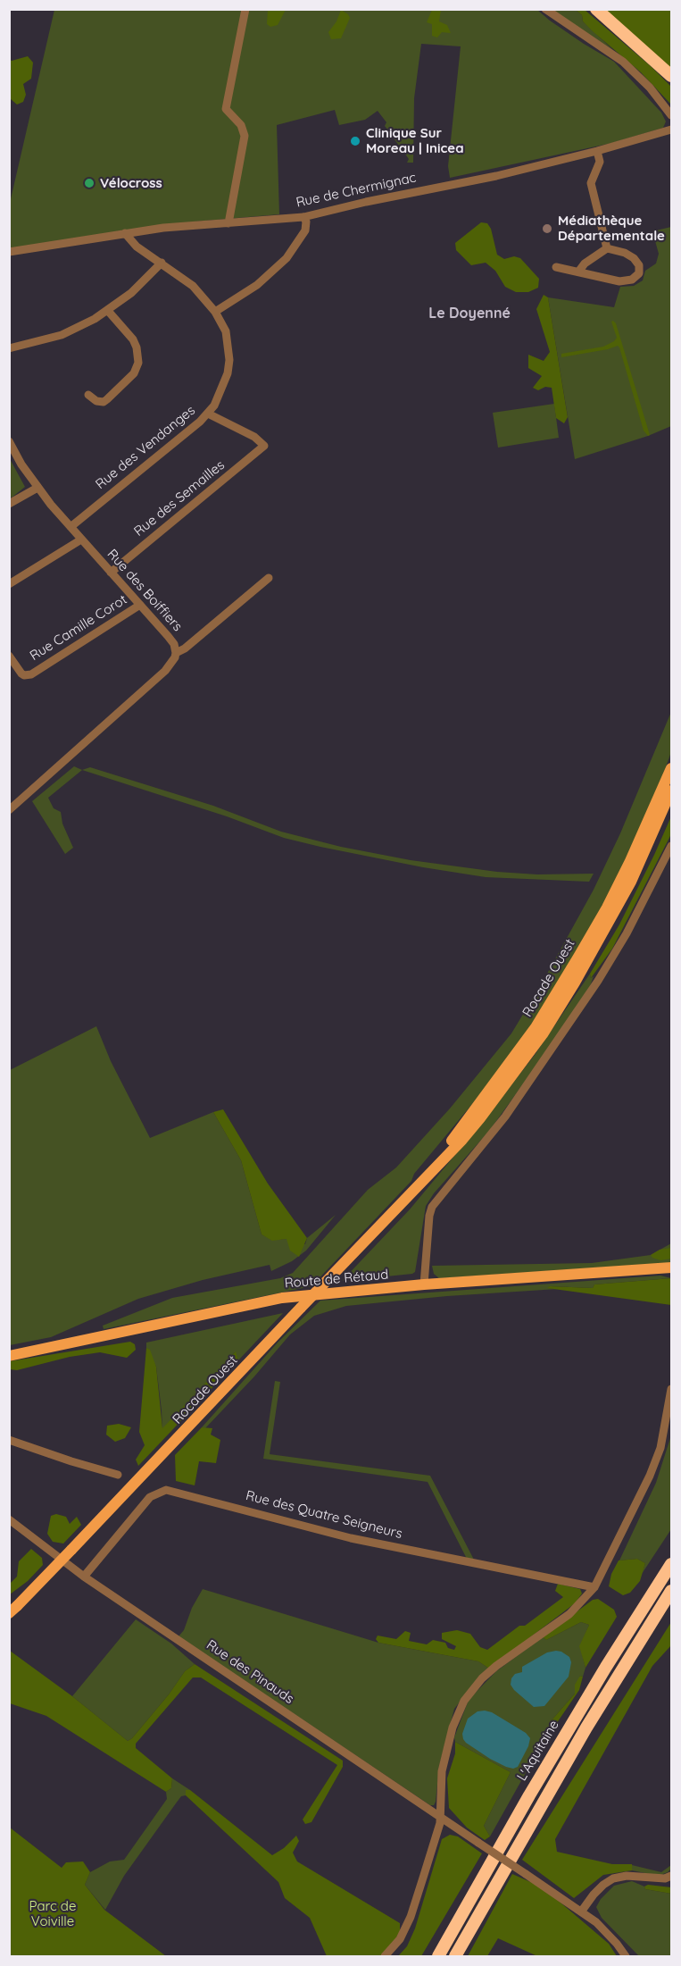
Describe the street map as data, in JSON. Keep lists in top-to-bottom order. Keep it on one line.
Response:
{"streets":{"highway":["L'Aquitaine"],"main road":["Rocade Ouest","Route de Rétaud"],"street":["Rue de Chermignac","Rue des Vendanges","Rue des Semailles","Rue des Boiffiers","Rue Camille Corot","Rue des Quatre Seigneurs","Rue des Pinauds"]},"crossings":[["Rue de Chermignac","Rue des Vendanges"],["Rue des Vendanges","Rue des Semailles"],["Rue des Vendanges","Rue des Boiffiers"],["Rue des Semailles","Rue des Boiffiers"],["Rue des Boiffiers","Rue Camille Corot"],["Rue des Quatre Seigneurs","Rue des Pinauds"]],"districts":["Le Doyenné"],"parks":["Parc de Voiville"],"places":["Clinique Sur Moreau | Inicea","Vélocross","Médiathèque Départementale"]}
